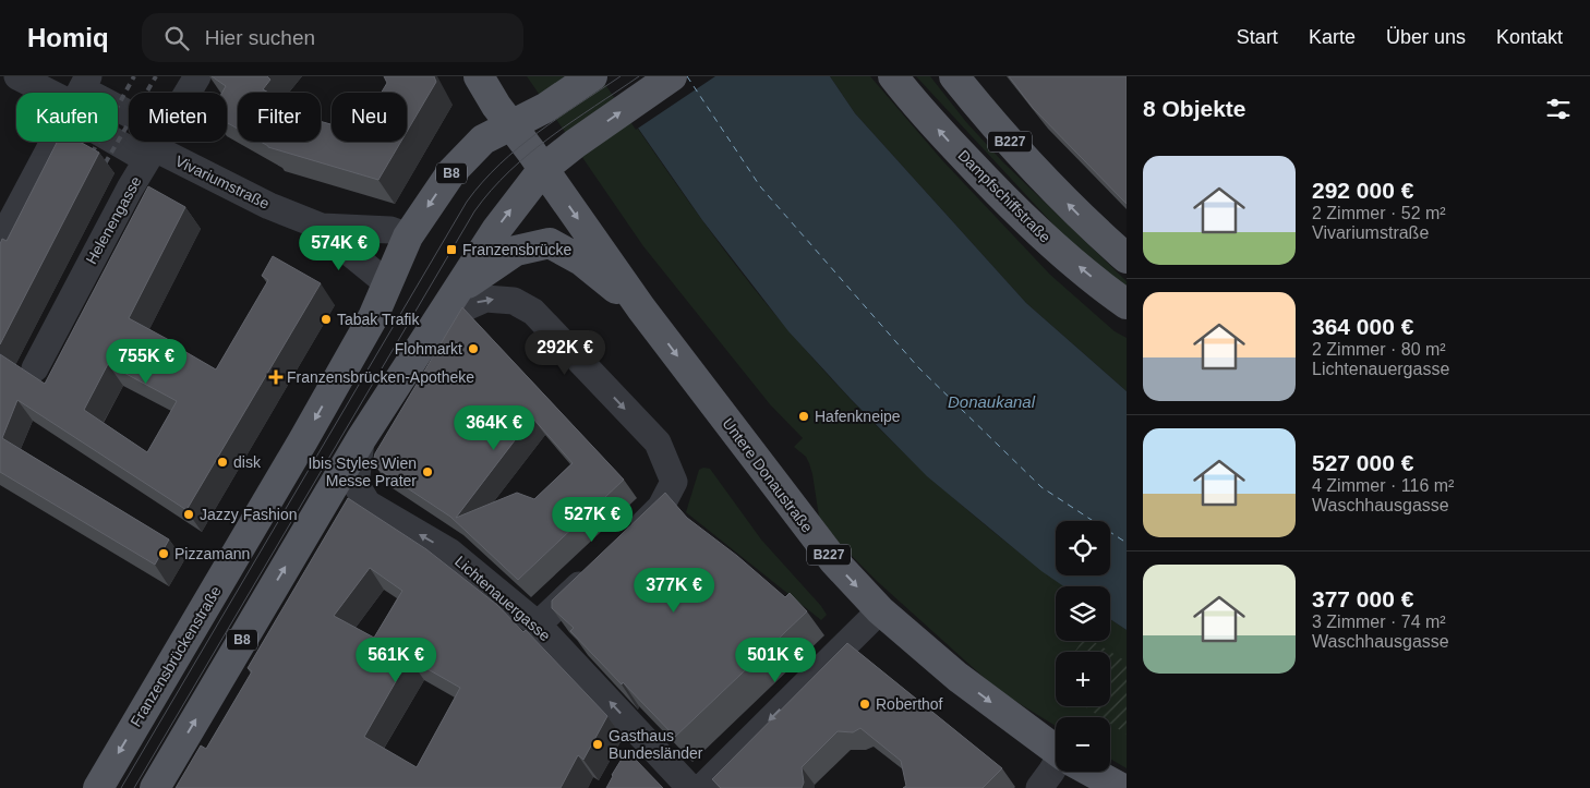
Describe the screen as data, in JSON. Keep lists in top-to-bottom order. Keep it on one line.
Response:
{"streets":{"main road":["B227","B8","Dampfschiffstraße","Untere Donaustraße","Franzensbrückenstraße"],"street":["Vivariumstraße","Helenengasse","Lichtenauergasse"]},"crossings":[["B227","B8"],["B227","Untere Donaustraße"],["B227","Franzensbrückenstraße"],["B8","Untere Donaustraße"],["B8","Lichtenauergasse"],["Vivariumstraße","Helenengasse"],["Vivariumstraße","Franzensbrückenstraße"]],"one_way":["Untere Donaustraße","Lichtenauergasse"],"water":["Donaukanal"],"places":{"transit":["Franzensbrücke"],"other":["Tabak Trafik","Flohmarkt","Hafenkneipe","disk","Ibis Styles Wien Messe Prater","Jazzy Fashion","Pizzamann","Roberthof","Gasthaus Bundesländer"],"health":["Franzensbrücken-Apotheke"]},"page":{"header":"Homiq","search":"Hier suchen","nav":["Start","Karte","Über uns","Kontakt"],"heading":"8 Objekte","chip":["Kaufen","Mieten","Filter","Neu"],"list":[{"name":"292 000 €","note":"2 Zimmer · 52 m² · Vivariumstraße"},{"name":"364 000 €","note":"2 Zimmer · 80 m² · Lichtenauergasse"},{"name":"527 000 €","note":"4 Zimmer · 116 m² · Waschhausgasse"},{"name":"377 000 €","note":"3 Zimmer · 74 m² · Waschhausgasse"}],"price":["574K €","292K €","755K €","364K €","527K €","377K €","561K €","501K €"],"map_buttons":["+","−"]}}
